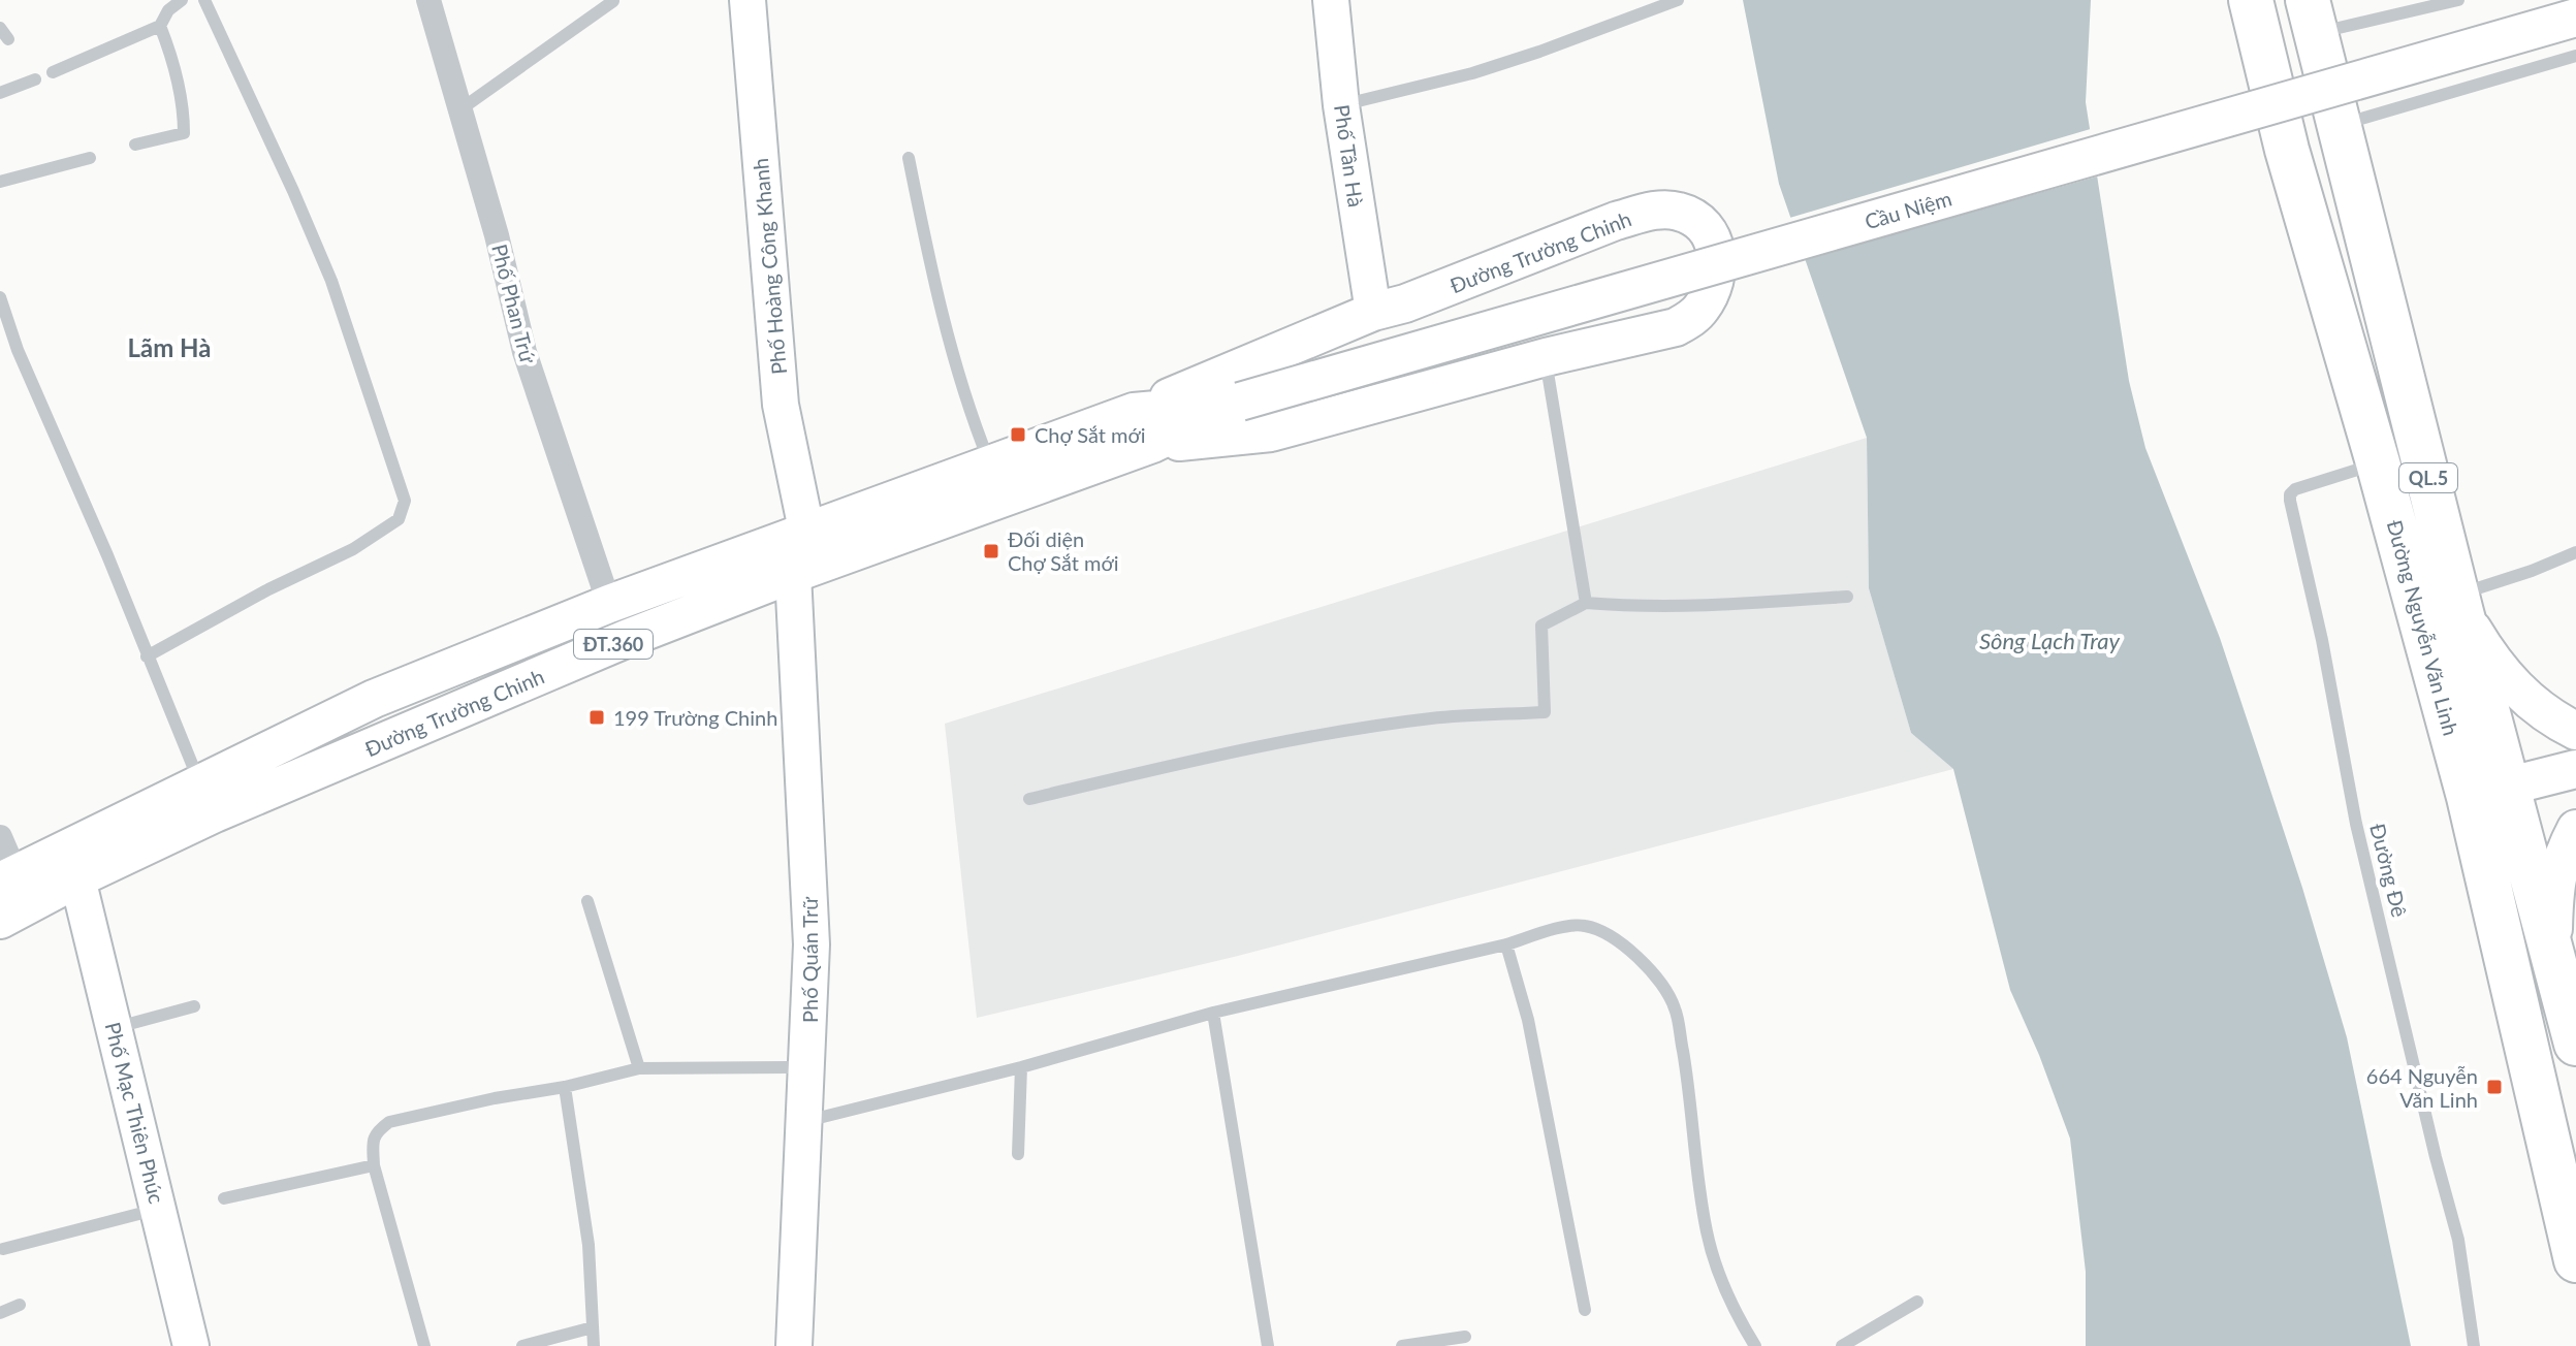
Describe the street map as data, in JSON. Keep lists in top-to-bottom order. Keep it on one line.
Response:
{"streets":{"highway":["QL.5","Đường Nguyễn Văn Linh"],"main road":["Cầu Niệm","Đường Trường Chinh","ĐT.360"],"street":["Phố Tân Hà","Phố Hoàng Công Khanh","Phố Phan Trứ","Phố Quán Trữ","Phố Mạc Thiên Phúc"],"lane":["Đường Đê"]},"crossings":[["Phố Tân Hà","Đường Trường Chinh"],["Cầu Niệm","Đường Trường Chinh"],["Đường Trường Chinh","Phố Hoàng Công Khanh"],["Đường Trường Chinh","Phố Phan Trứ"],["Đường Trường Chinh","Phố Quán Trữ"],["Đường Trường Chinh","Phố Mạc Thiên Phúc"],["Đường Nguyễn Văn Linh","Đường Đê"]],"districts":["Lãm Hà"],"water":["Sông Lạch Tray"],"places":{"transit":["Chợ Sắt mới","Đối diện Chợ Sắt mới","199 Trường Chinh","664 Nguyễn Văn Linh"]}}
